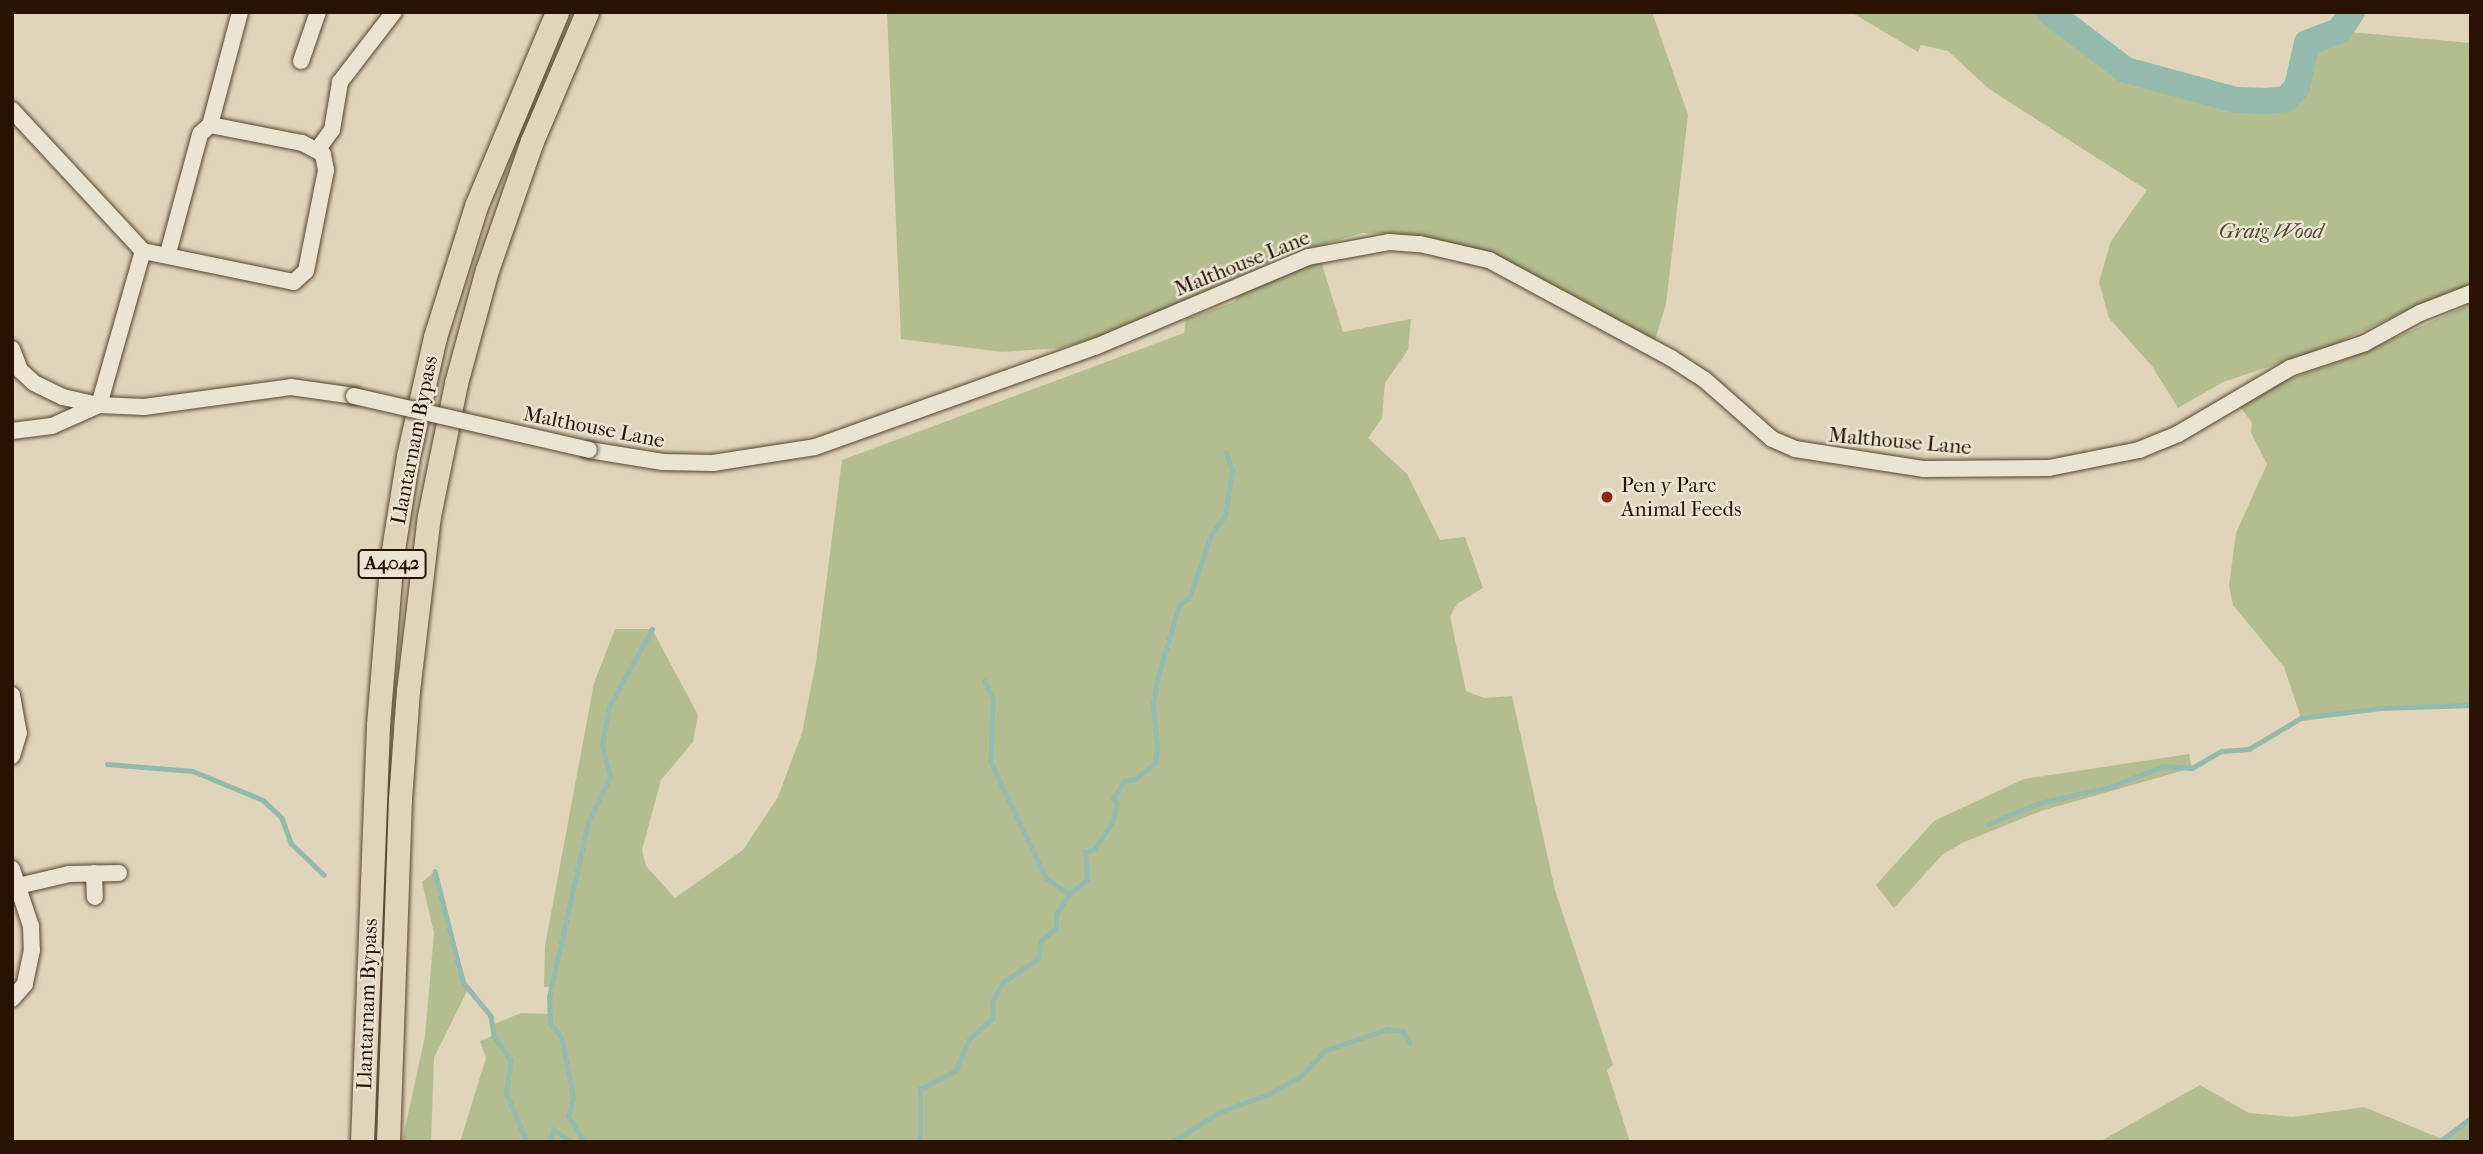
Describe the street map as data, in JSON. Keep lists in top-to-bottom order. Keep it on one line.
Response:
{"streets":{"highway":["Llantarnam Bypass","A4042"],"street":["Malthouse Lane"]},"parks":["Graig Wood"],"places":["Pen y Parc Animal Feeds"]}
